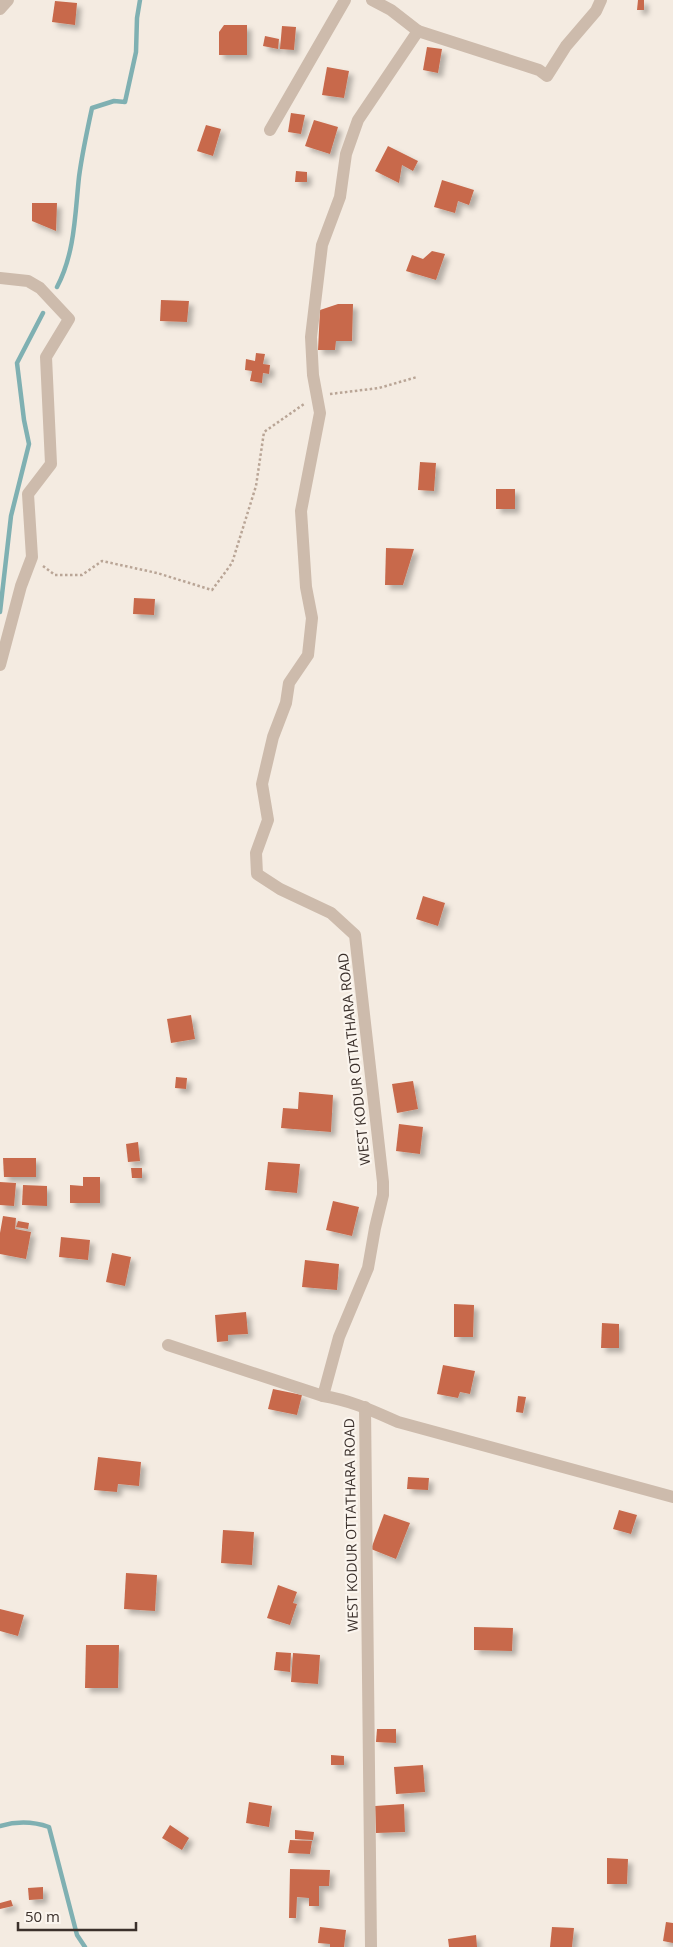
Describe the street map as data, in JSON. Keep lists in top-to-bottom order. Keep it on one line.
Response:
{"streets":{"street":["WEST KODUR OTTATHARA ROAD"]},"scale_bar":"50 m"}
